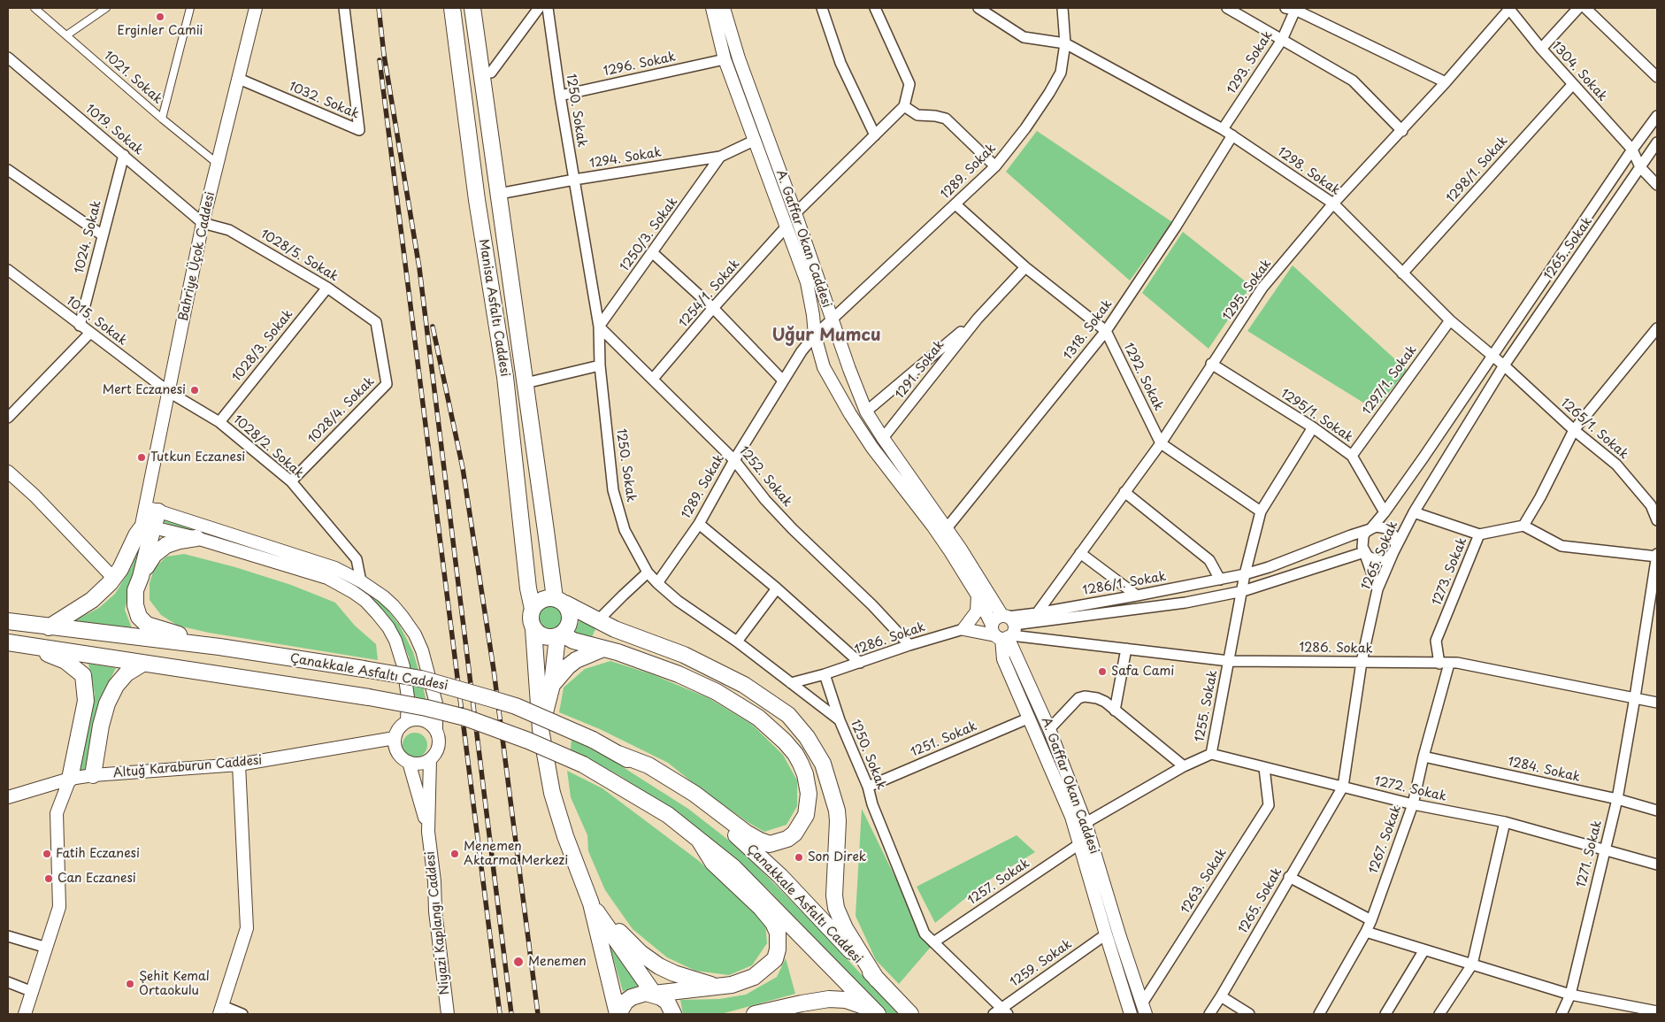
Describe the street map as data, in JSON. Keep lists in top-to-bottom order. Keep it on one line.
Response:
{"streets":{"highway":["Manisa Asfaltı Caddesi","Çanakkale Asfaltı Caddesi"],"street":["1293. Sokak","1296. Sokak","1304. Sokak","1021. Sokak","1032. Sokak","1250. Sokak","1019. Sokak","1294. Sokak","1298/1. Sokak","1289. Sokak","1298. Sokak","1250/3. Sokak","1024. Sokak","A. Gaffar Okan Caddesi","1265. Sokak","1028/5. Sokak","Bahriye Üçok Caddesi","1295. Sokak","1254/1. Sokak","1015. Sokak","1318. Sokak","1028/3. Sokak","1291. Sokak","1292. Sokak","1297/1. Sokak","1028/4. Sokak","1295/1. Sokak","1265/1. Sokak","1028/2. Sokak","1252. Sokak","1273. Sokak","1286/1. Sokak","1286. Sokak","1255. Sokak","1251. Sokak","Altuğ Karaburun Caddesi","1284. Sokak","1272. Sokak","1267. Sokak","1271. Sokak","1263. Sokak","1257. Sokak","Niyazi Kaplangı Caddesi","1259. Sokak"]},"crossings":[["1293. Sokak","1298. Sokak"],["1296. Sokak","1250. Sokak"],["1296. Sokak","A. Gaffar Okan Caddesi"],["1304. Sokak","1298/1. Sokak"],["1304. Sokak","1265. Sokak"],["1304. Sokak","1295. Sokak"],["1021. Sokak","Bahriye Üçok Caddesi"],["1032. Sokak","Bahriye Üçok Caddesi"],["1250. Sokak","1294. Sokak"],["1250. Sokak","1289. Sokak"],["1250. Sokak","1250/3. Sokak"],["1250. Sokak","1252. Sokak"],["1250. Sokak","1286. Sokak"],["1250. Sokak","1251. Sokak"],["1250. Sokak","1257. Sokak"],["1250. Sokak","1259. Sokak"],["1019. Sokak","1024. Sokak"],["1019. Sokak","1028/5. Sokak"],["1019. Sokak","Bahriye Üçok Caddesi"],["1294. Sokak","1250/3. Sokak"],["1294. Sokak","A. Gaffar Okan Caddesi"],["1294. Sokak","Manisa Asfaltı Caddesi"],["1298/1. Sokak","1298. Sokak"],["1289. Sokak","1298. Sokak"],["1289. Sokak","A. Gaffar Okan Caddesi"],["1289. Sokak","1292. Sokak"],["1289. Sokak","1252. Sokak"],["1298. Sokak","1265. Sokak"],["1298. Sokak","1295. Sokak"],["1298. Sokak","1318. Sokak"],["1298. Sokak","1297/1. Sokak"],["1298. Sokak","1265/1. Sokak"],["1250/3. Sokak","1252. Sokak"],["1024. Sokak","1015. Sokak"],["A. Gaffar Okan Caddesi","1254/1. Sokak"],["A. Gaffar Okan Caddesi","1318. Sokak"],["A. Gaffar Okan Caddesi","1291. Sokak"],["A. Gaffar Okan Caddesi","1286/1. Sokak"],["A. Gaffar Okan Caddesi","1286. Sokak"],["A. Gaffar Okan Caddesi","1255. Sokak"],["A. Gaffar Okan Caddesi","1251. Sokak"],["A. Gaffar Okan Caddesi","1263. Sokak"],["A. Gaffar Okan Caddesi","1257. Sokak"],["A. Gaffar Okan Caddesi","1259. Sokak"],["1265. Sokak","1295/1. Sokak"],["1265. Sokak","1265/1. Sokak"],["1265. Sokak","1286/1. Sokak"],["1265. Sokak","1286. Sokak"],["1265. Sokak","1255. Sokak"],["1265. Sokak","1272. Sokak"],["1028/5. Sokak","Bahriye Üçok Caddesi"],["1028/5. Sokak","1028/3. Sokak"],["1028/5. Sokak","1028/4. Sokak"],["Bahriye Üçok Caddesi","1015. Sokak"],["Bahriye Üçok Caddesi","1028/2. Sokak"],["1295. Sokak","1292. Sokak"],["1295. Sokak","1295/1. Sokak"],["1295. Sokak","1286/1. Sokak"],["1254/1. Sokak","1252. Sokak"],["1015. Sokak","1028/2. Sokak"],["1318. Sokak","1292. Sokak"],["1028/3. Sokak","1028/2. Sokak"],["1291. Sokak","1292. Sokak"],["1297/1. Sokak","1295/1. Sokak"],["1028/4. Sokak","1028/2. Sokak"],["1252. Sokak","1286. Sokak"],["1273. Sokak","1286. Sokak"],["1273. Sokak","1267. Sokak"],["1286/1. Sokak","1286. Sokak"],["1286/1. Sokak","1255. Sokak"],["1286. Sokak","1255. Sokak"],["1286. Sokak","1267. Sokak"],["1286. Sokak","1271. Sokak"],["1255. Sokak","1272. Sokak"],["Altuğ Karaburun Caddesi","Niyazi Kaplangı Caddesi"],["1284. Sokak","1267. Sokak"],["1284. Sokak","1271. Sokak"],["1272. Sokak","1267. Sokak"],["1272. Sokak","1271. Sokak"],["1272. Sokak","1263. Sokak"]],"districts":["Uğur Mumcu"],"places":["Erginler Camii","Mert Eczanesi","Tutkun Eczanesi","Safa Cami","Fatih Eczanesi","Menemen Aktarma Merkezi","Son Direk","Can Eczanesi","Menemen","Şehit Kemal Ortaokulu"]}
